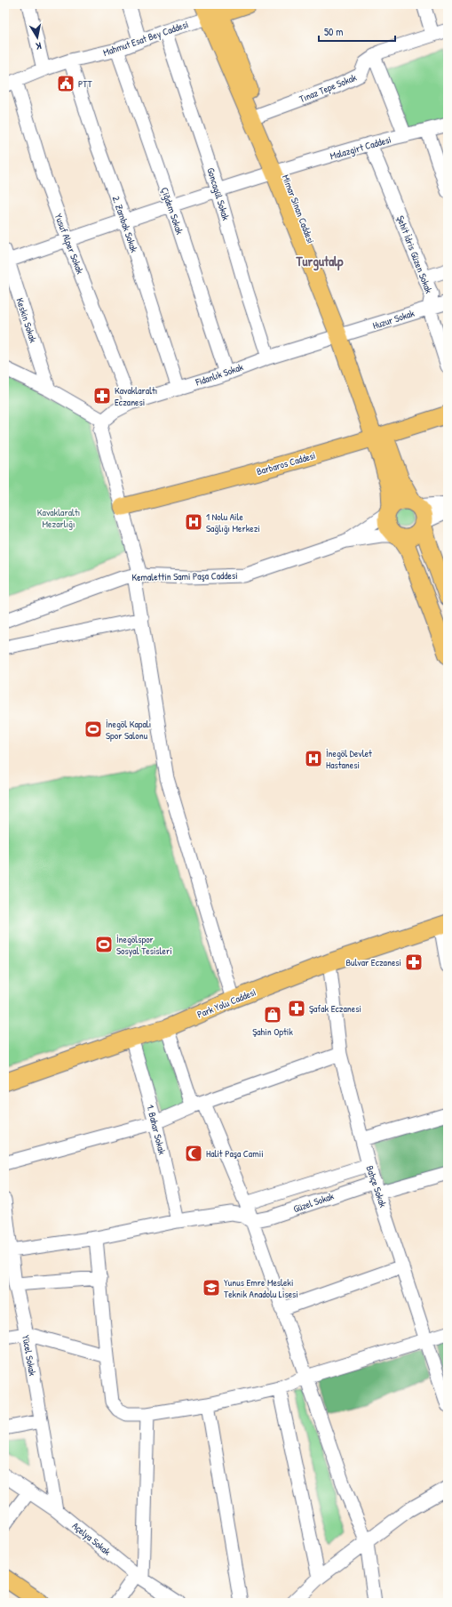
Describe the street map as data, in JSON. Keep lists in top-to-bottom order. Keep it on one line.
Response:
{"streets":{"main road":["Mahmut Esat Bey Caddesi","Mimar Sinan Caddesi","Barbaros Caddesi","Park Yolu Caddesi"],"street":["Tınaz Tepe Sokak","Malazgirt Caddesi","Goncagül Sokak","Çiğdem Sokak","2. Zambak Sokak","Yusuf Alper Sokak","Şehit İdris Güzen Sokak","Huzur Sokak","Keskin Sokak","Fidanlık Sokak","Kemalettin Sami Paşa Caddesi","1. Bahar Sokak","Bahçe Sokak","Güzel Sokak","Yücel Sokak","Açelya Sokak"]},"crossings":[["Mahmut Esat Bey Caddesi","Goncagül Sokak"],["Mahmut Esat Bey Caddesi","Mimar Sinan Caddesi"],["Mahmut Esat Bey Caddesi","Çiğdem Sokak"],["Mahmut Esat Bey Caddesi","2. Zambak Sokak"],["Mahmut Esat Bey Caddesi","Yusuf Alper Sokak"],["Tınaz Tepe Sokak","Mimar Sinan Caddesi"],["Malazgirt Caddesi","Goncagül Sokak"],["Malazgirt Caddesi","Mimar Sinan Caddesi"],["Malazgirt Caddesi","Çiğdem Sokak"],["Malazgirt Caddesi","2. Zambak Sokak"],["Malazgirt Caddesi","Yusuf Alper Sokak"],["Malazgirt Caddesi","Şehit İdris Güzen Sokak"],["Malazgirt Caddesi","Keskin Sokak"],["Goncagül Sokak","Fidanlık Sokak"],["Mimar Sinan Caddesi","Huzur Sokak"],["Mimar Sinan Caddesi","Fidanlık Sokak"],["Mimar Sinan Caddesi","Barbaros Caddesi"],["Çiğdem Sokak","Fidanlık Sokak"],["2. Zambak Sokak","Fidanlık Sokak"],["Yusuf Alper Sokak","Fidanlık Sokak"],["Şehit İdris Güzen Sokak","Huzur Sokak"],["Huzur Sokak","Fidanlık Sokak"],["Park Yolu Caddesi","1. Bahar Sokak"],["Park Yolu Caddesi","Bahçe Sokak"],["Bahçe Sokak","Güzel Sokak"],["Yücel Sokak","Açelya Sokak"]],"districts":["Turgutalp"],"parks":["Kavaklaraltı Mezarlığı"],"places":{"public building":["PTT"],"pharmacy":["Kavaklaraltı Eczanesi","Bulvar Eczanesi","Şafak Eczanesi"],"hospital":["1 Nolu Aile Sağlığı Merkezi","İnegöl Devlet Hastanesi"],"sports":["İnegöl Kapalı Spor Salonu","İnegölspor Sosyal Tesisleri"],"shop":["Şahin Optik"],"mosque":["Halit Paşa Camii"],"school or university":["Yunus Emre Mesleki Teknik Anadolu Lisesi"]},"scale_bar":"50 m","north":"bottom"}
